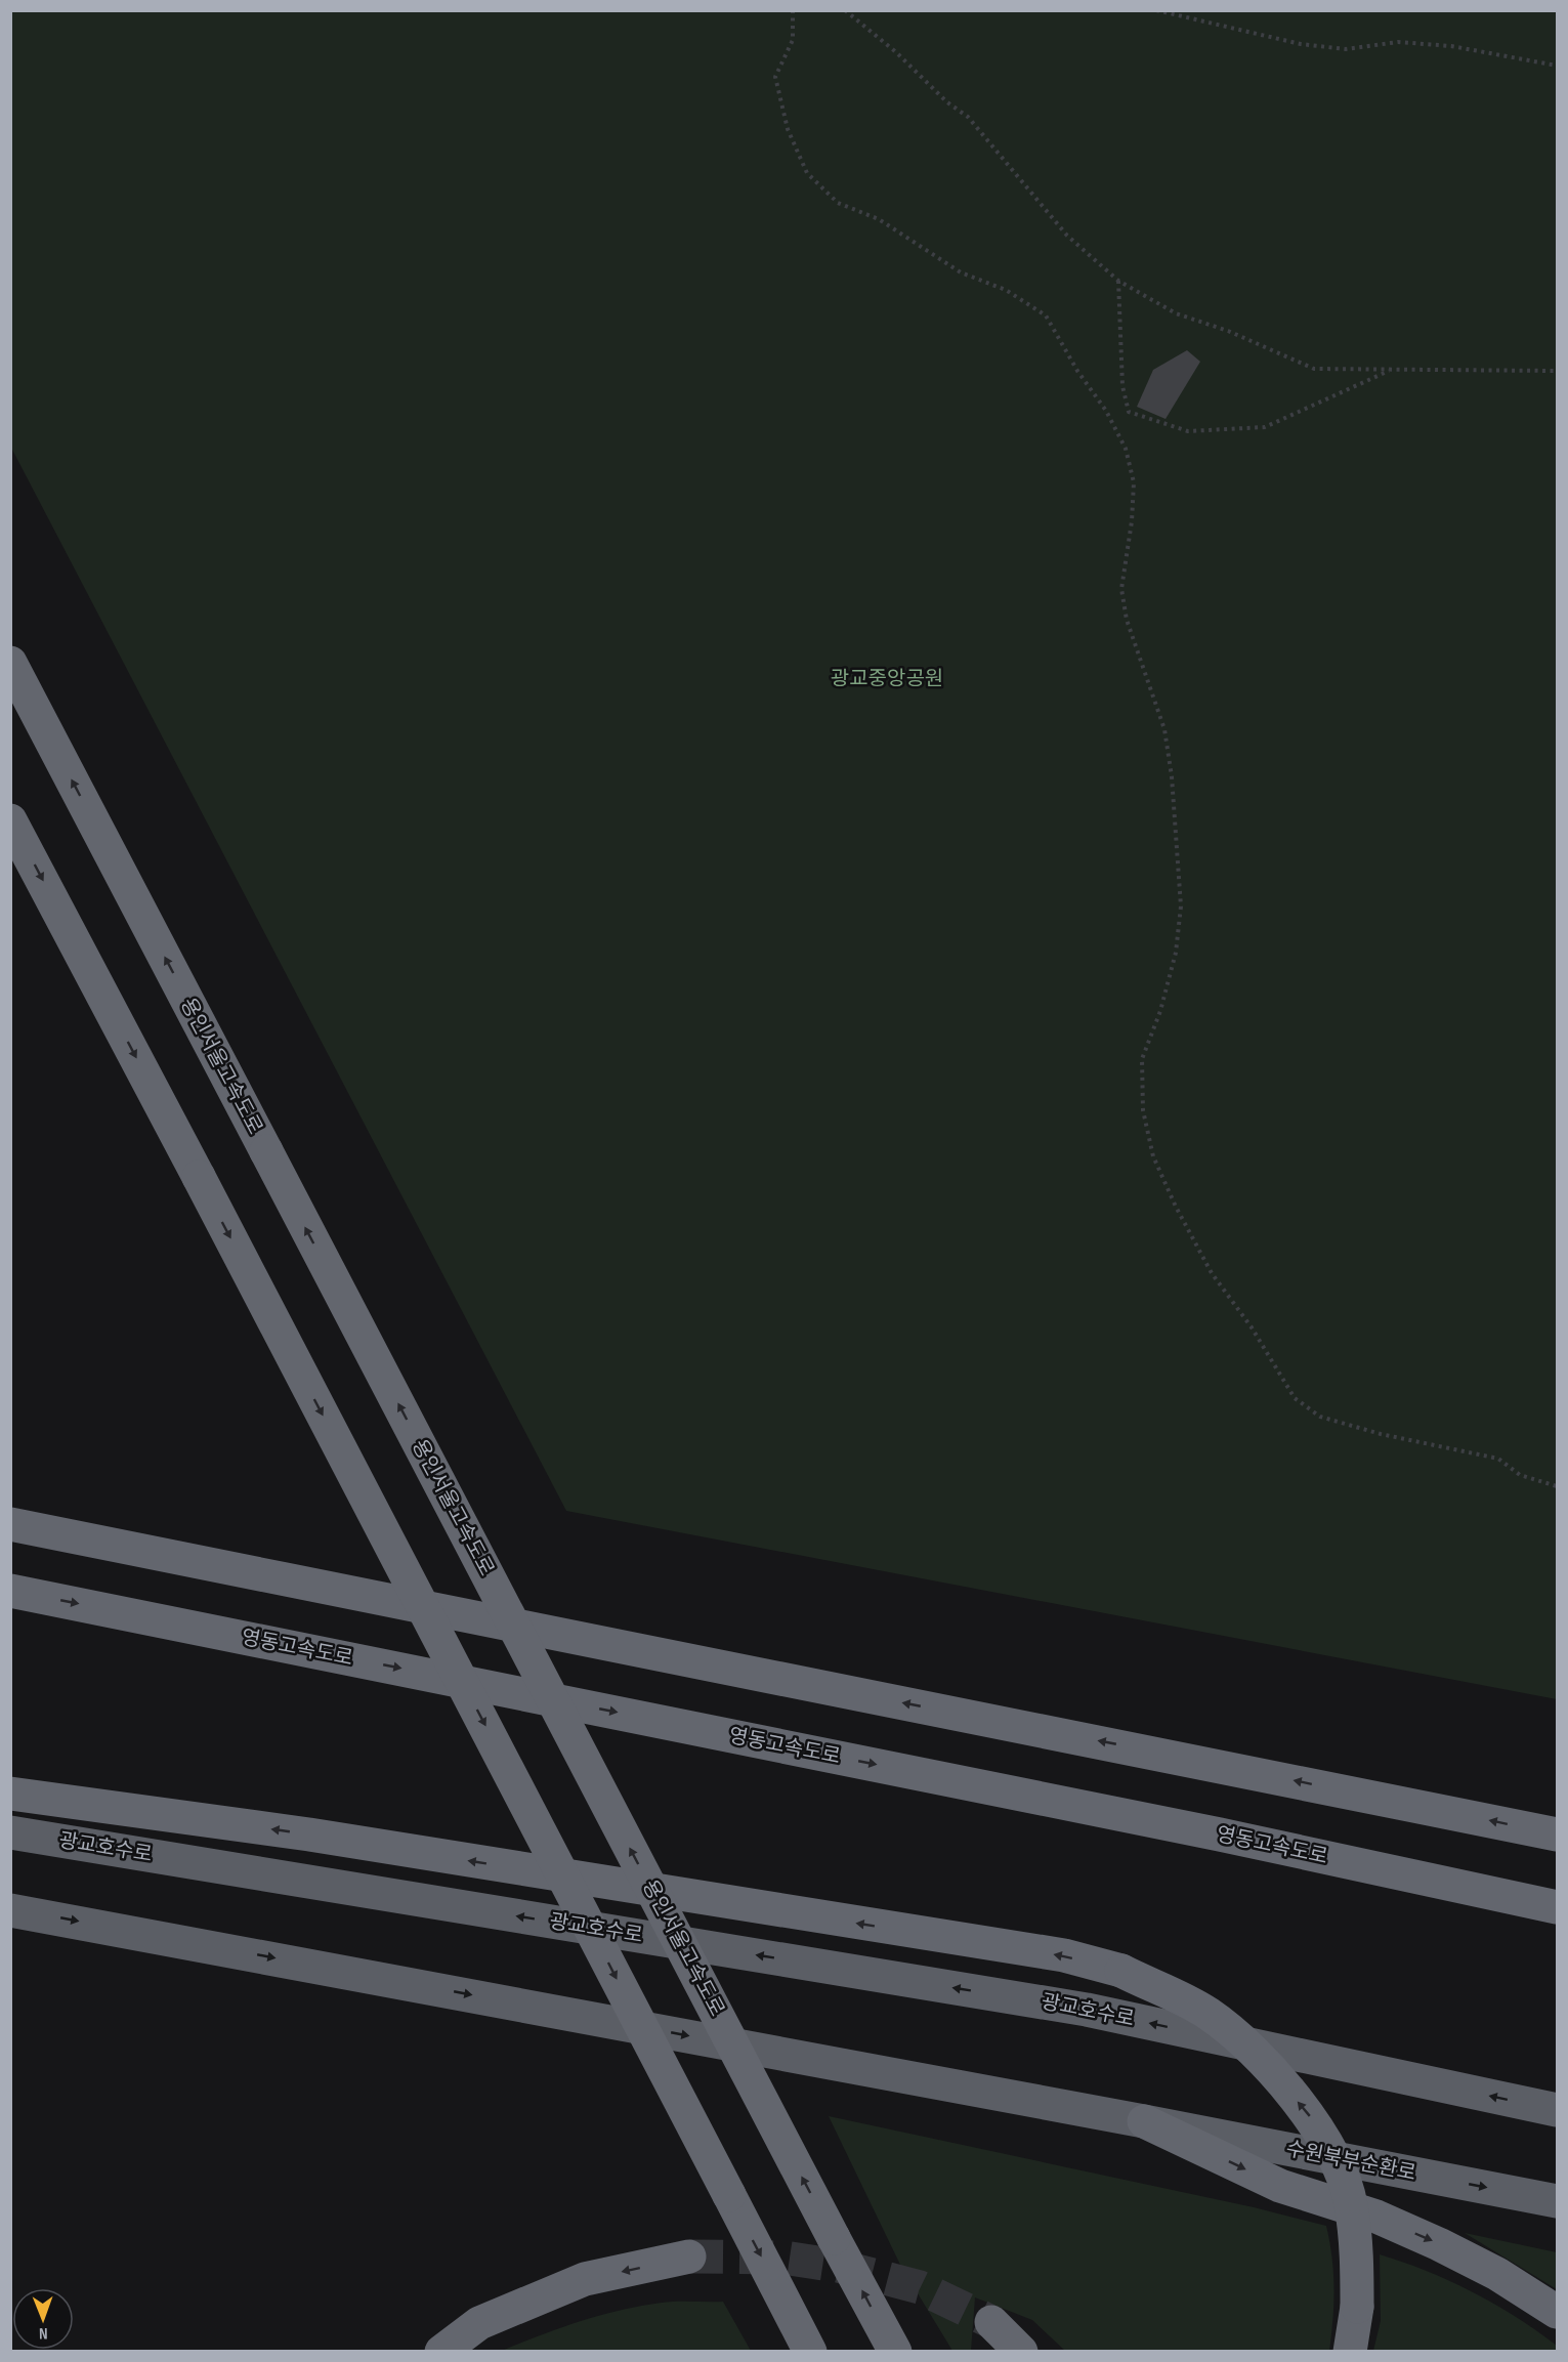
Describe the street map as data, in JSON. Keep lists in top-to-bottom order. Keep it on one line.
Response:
{"streets":{"highway":["용인서울고속도로","영동고속도로","광교호수로","수원북부순환로"]},"parks":["광교중앙공원"],"north":"bottom"}
